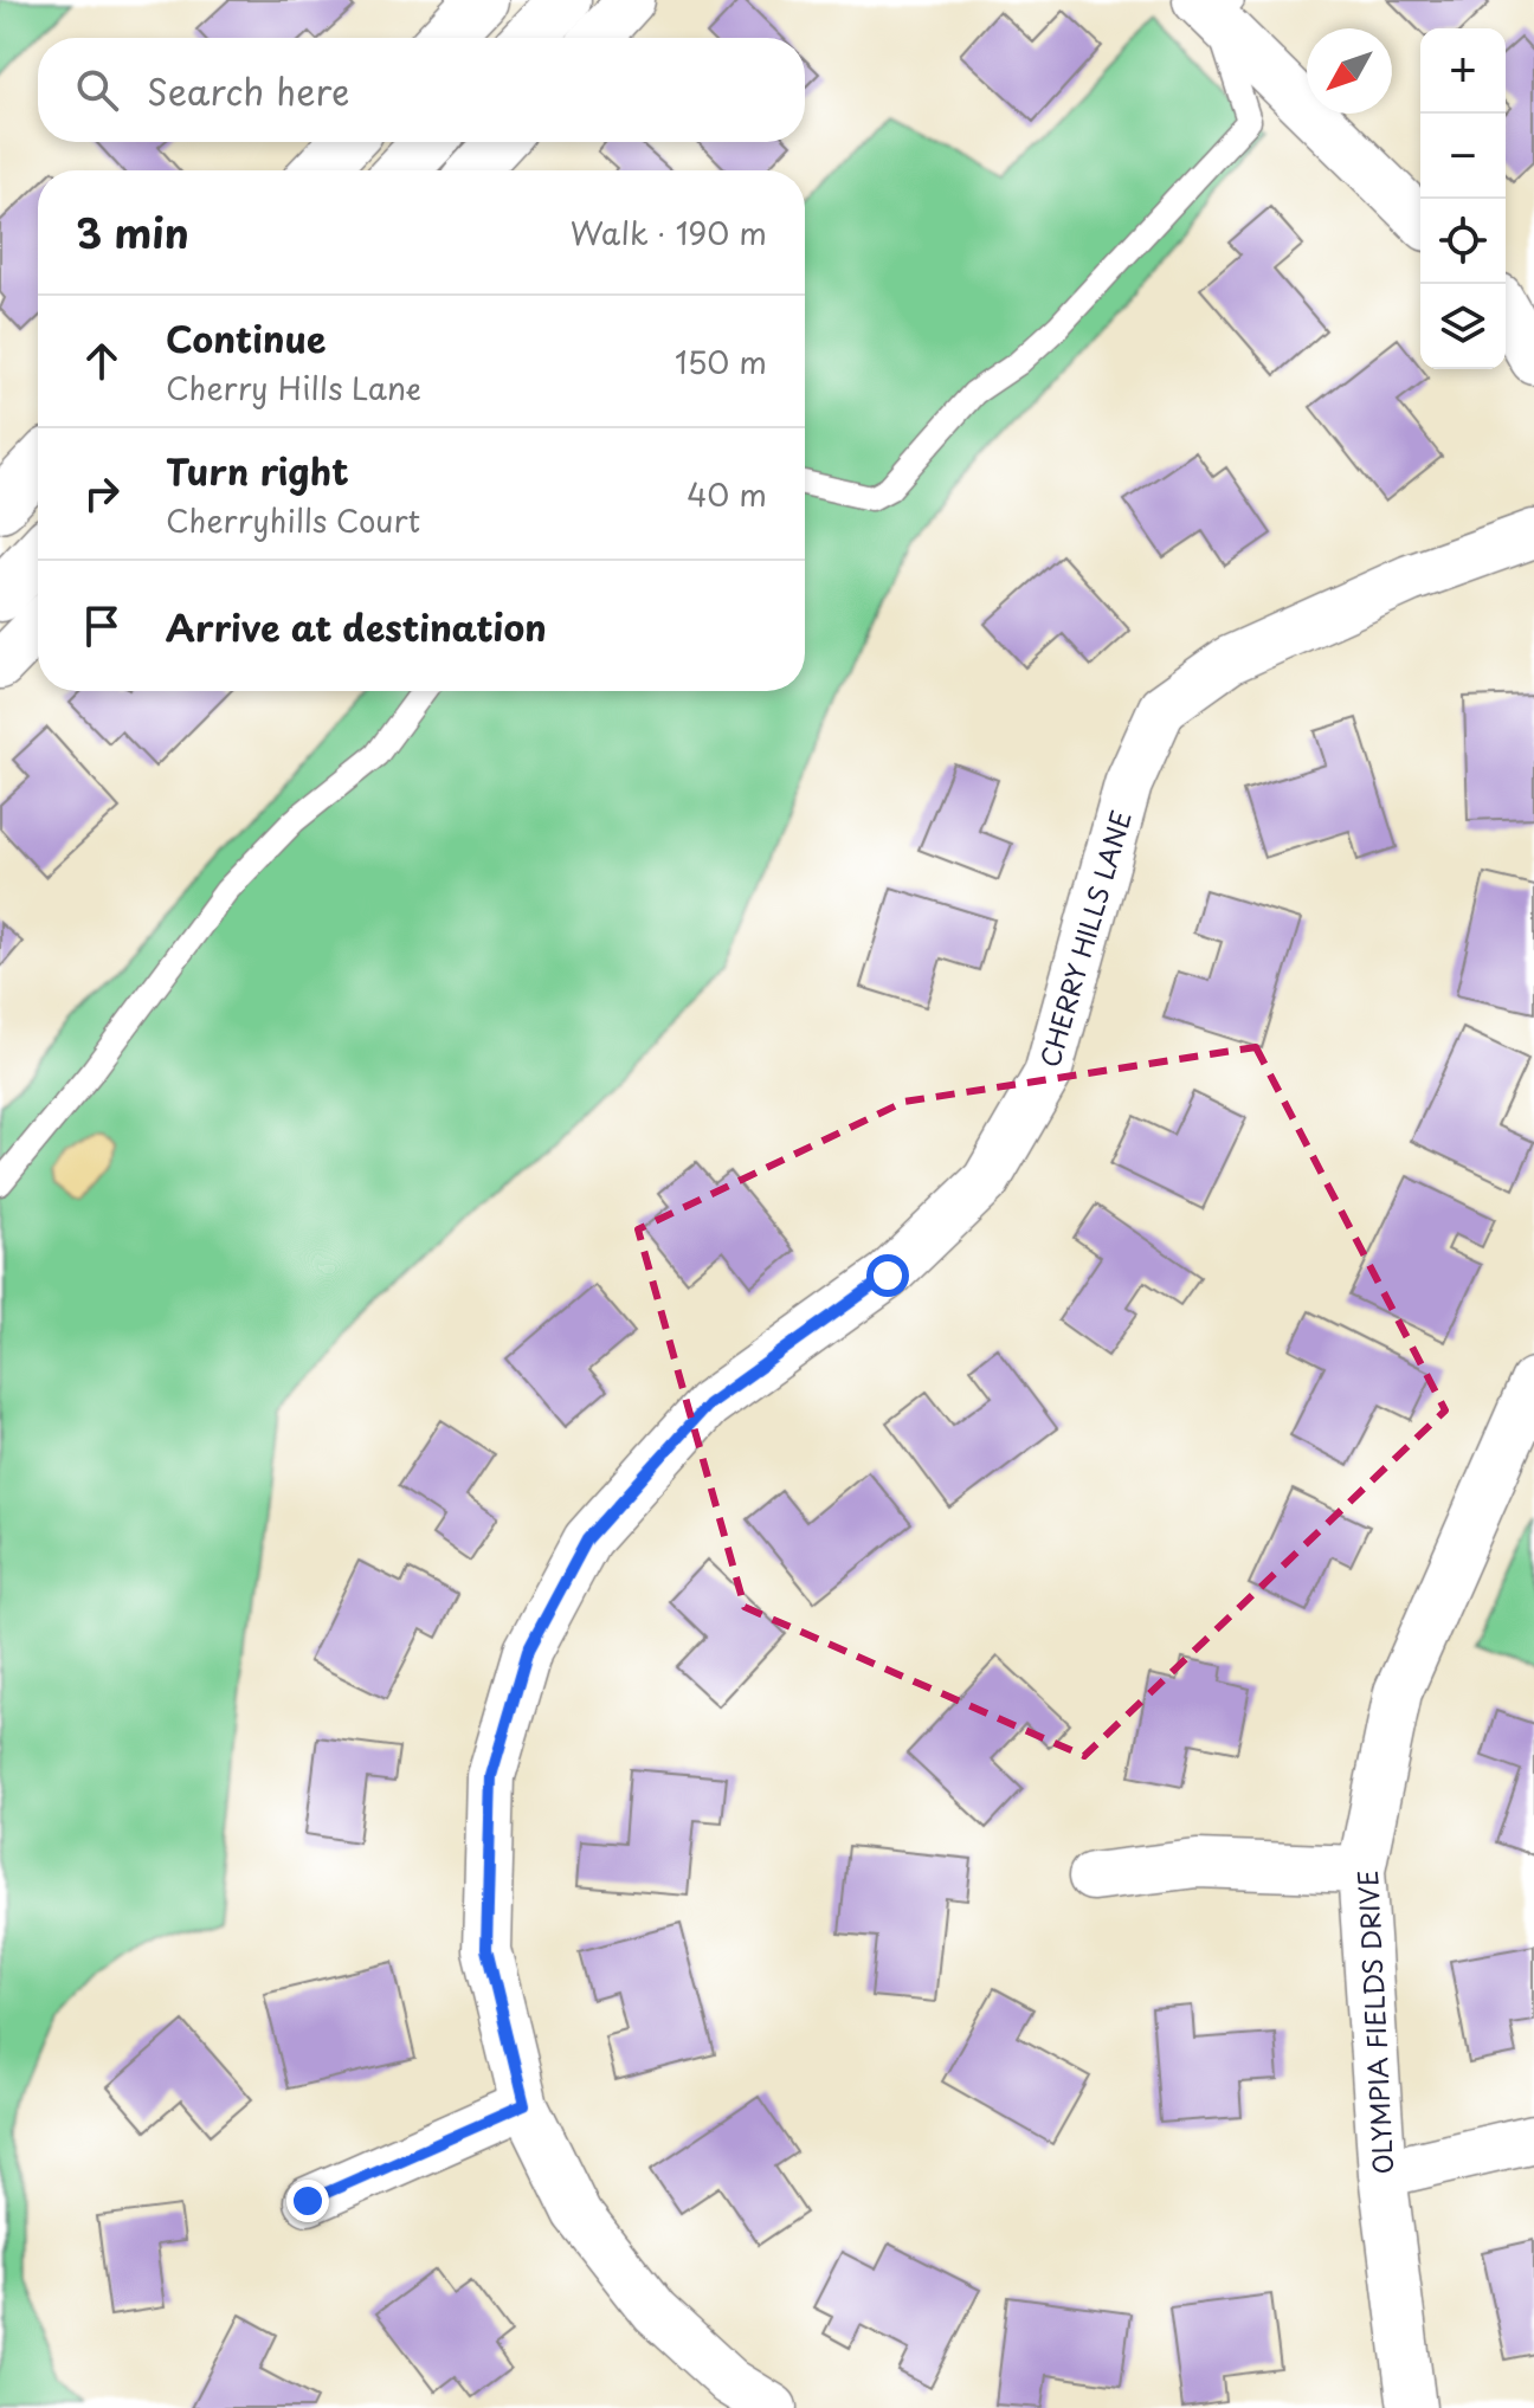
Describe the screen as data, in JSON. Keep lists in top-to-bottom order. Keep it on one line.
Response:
{"streets":{"street":["CHERRY HILLS LANE","OLYMPIA FIELDS DRIVE"]},"north":"bottom left","page":{"map_buttons":["+","−"],"search":"Search here","heading":["3 min","Walk · 190 m"],"list":[["Continue","Cherry Hills Lane","150 m"],["Turn right","Cherryhills Court","40 m"],"Arrive at destination"]}}
